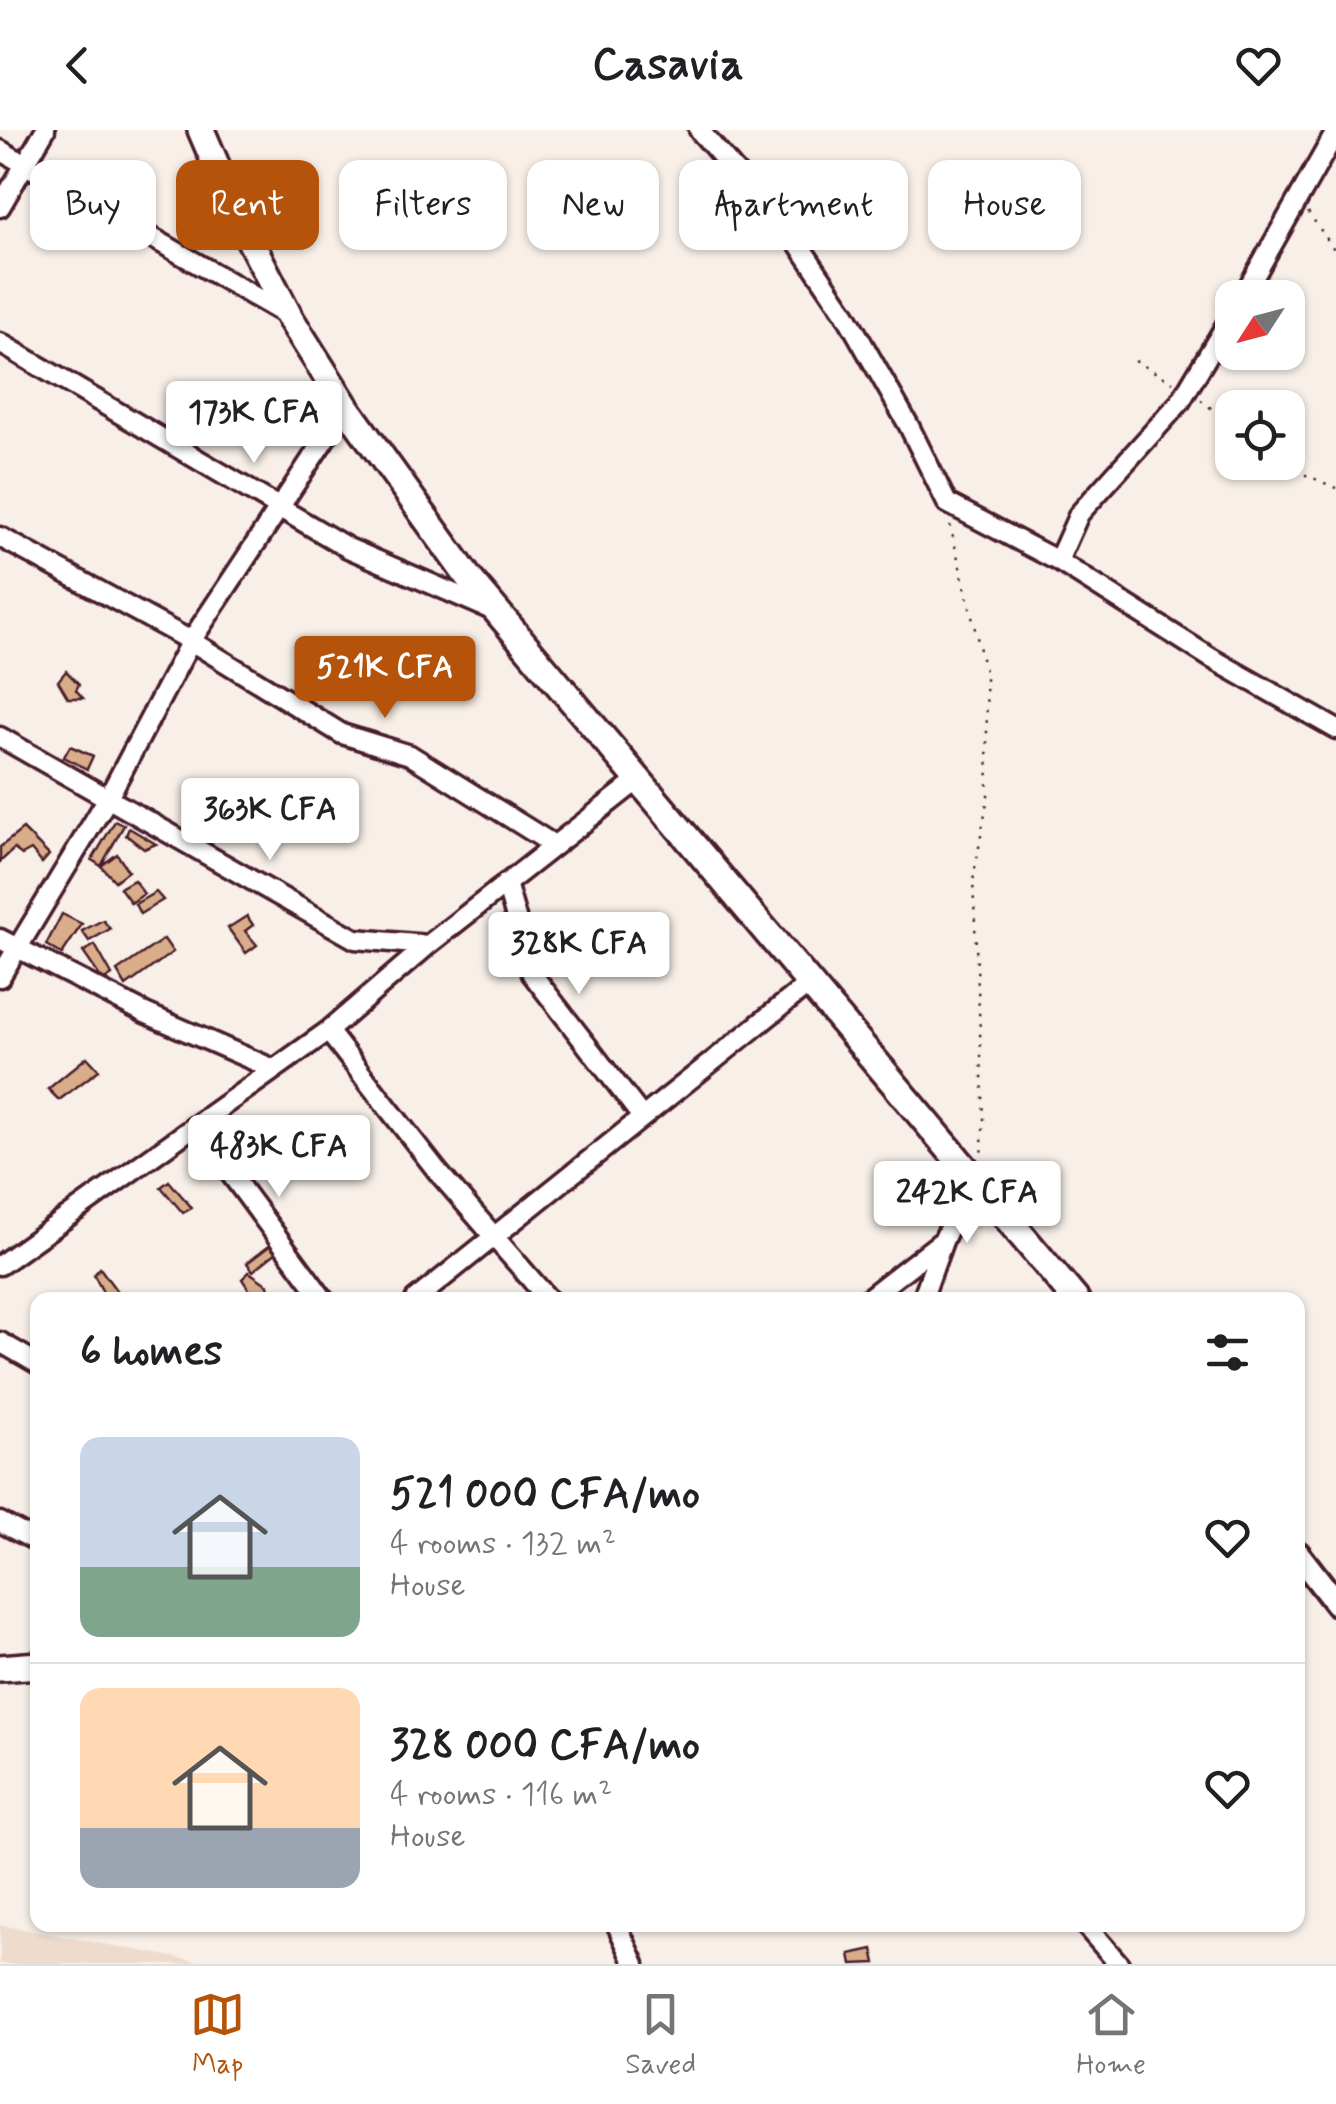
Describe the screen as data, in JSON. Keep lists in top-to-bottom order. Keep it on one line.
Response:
{"north":"bottom left","page":{"header":"Casavia","chip":["Buy","Rent","Filters","New","Apartment","House"],"price":["173K CFA","521K CFA","363K CFA","328K CFA","483K CFA","242K CFA"],"heading":"6 homes","list":[{"name":"521 000 CFA/mo","note":"4 rooms · 132 m² · House"},{"name":"328 000 CFA/mo","note":"4 rooms · 116 m² · House"}],"tabs":["Map","Saved","Home"]}}
